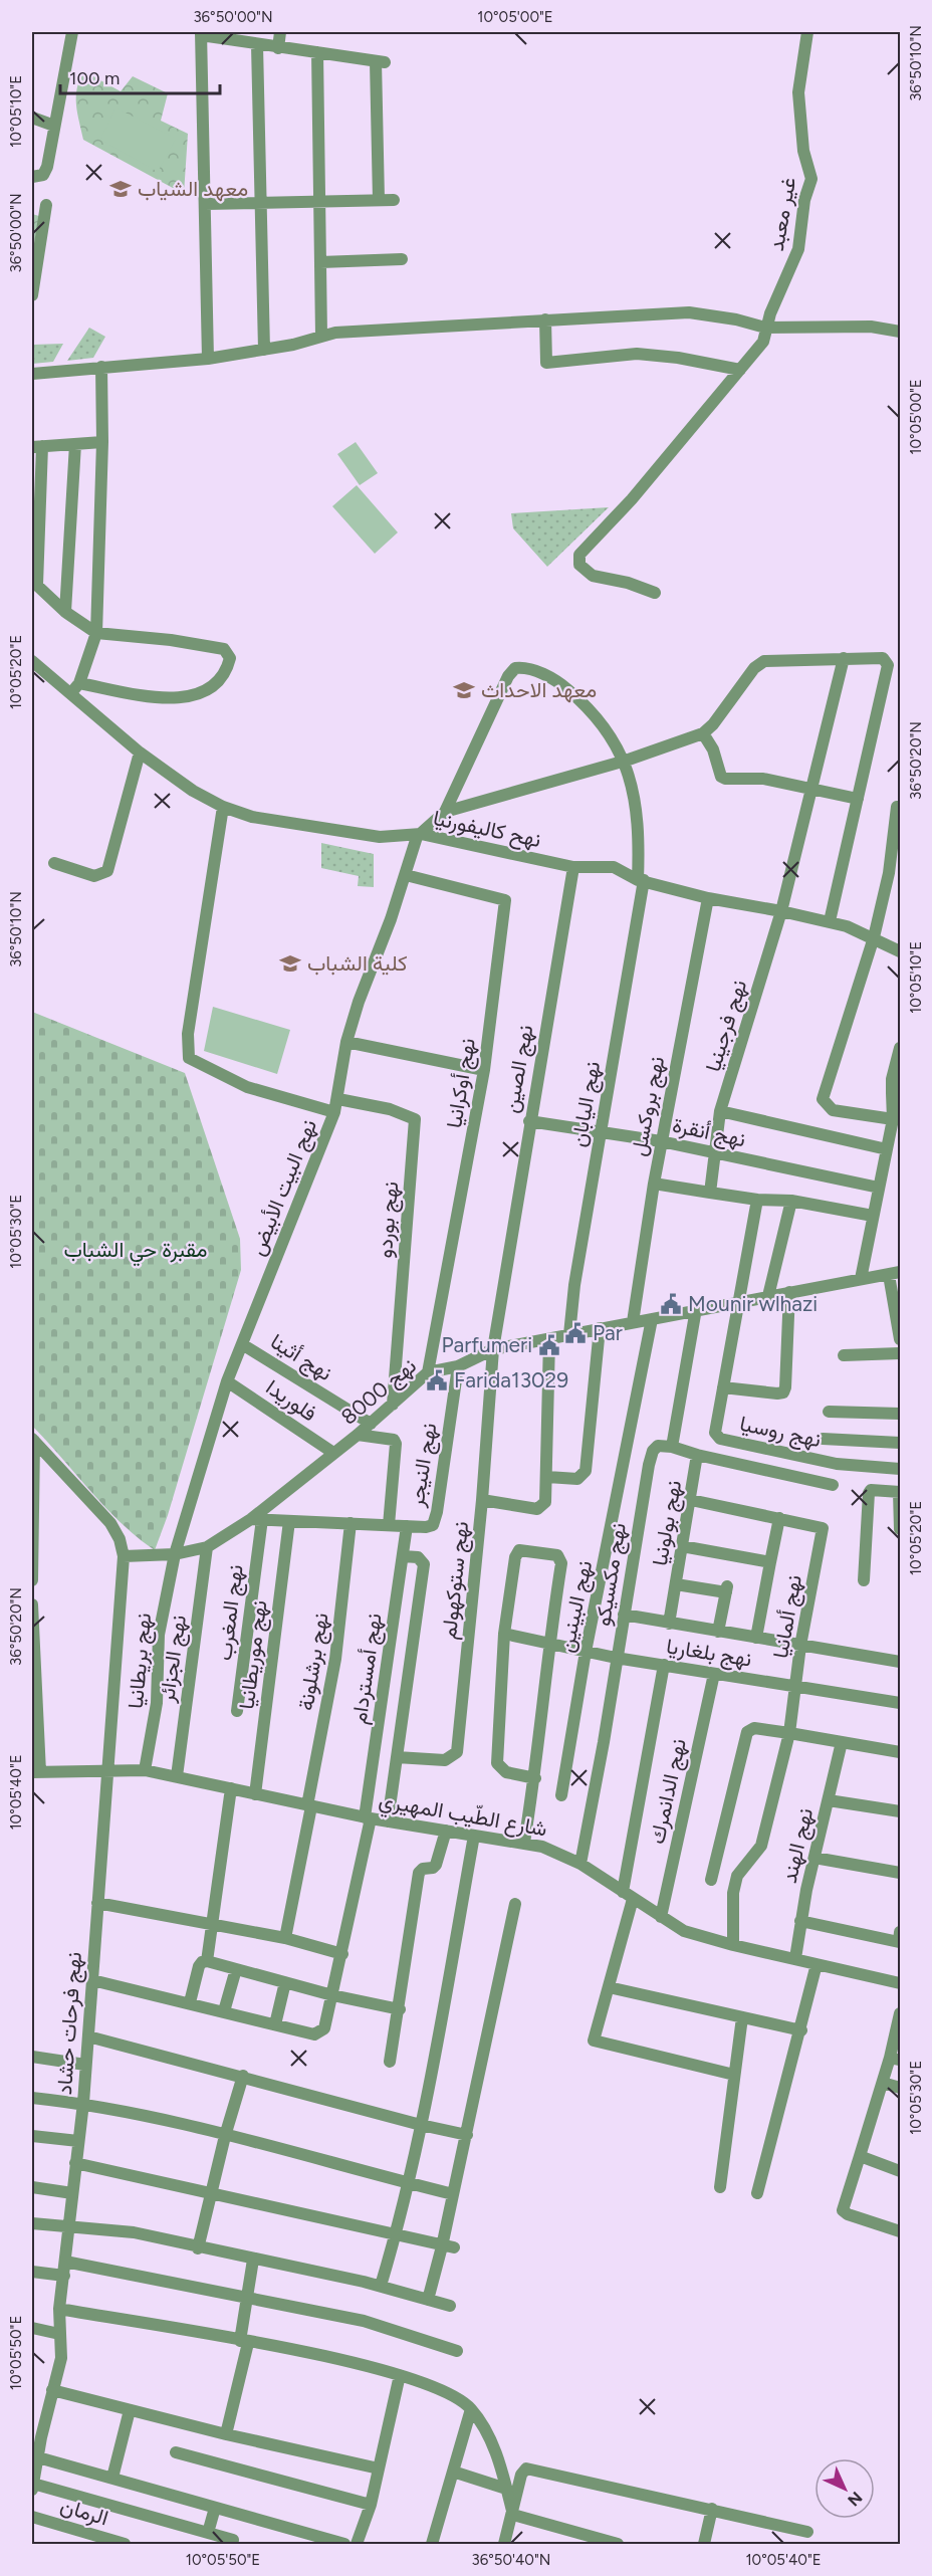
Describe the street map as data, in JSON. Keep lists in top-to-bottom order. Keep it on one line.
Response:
{"streets":{"street":["غير معبد","نهح كاليفورنيا","نهج فرجينيا","نهج الصين","نهج أوكرانيا","نهج اليابان","نهج بروكسل","نهج أنقرة","نهج البيت الأبيض","نهج بوردو","نهج أثينا","نهج 8000","فلوريدا","نهج روسيا","نهج النيجر","نهج بولونيا","نهج مكسيكو","نهج ستوكهولم","نهج البينين","نهج المغرب","نهج ألمانيا","نهج بلغاريا","نهج موريطانيا","نهج الجزائر","نهج بريطانيا","نهج برشلونة","نهج أمستردام","نهج الدانمرك","شارع الطّيب المهيري","نهج الهند","نهج فرحات حشاد","الرمان"]},"crossings":[["نهح كاليفورنيا","نهج فرجينيا"],["نهح كاليفورنيا","نهج الصين"],["نهح كاليفورنيا","نهج اليابان"],["نهح كاليفورنيا","نهج بروكسل"],["نهح كاليفورنيا","نهج البيت الأبيض"],["نهج فرجينيا","نهج أنقرة"],["نهج الصين","نهج أنقرة"],["نهج الصين","نهج 8000"],["نهج الصين","نهج ستوكهولم"],["نهج أوكرانيا","نهج البيت الأبيض"],["نهج أوكرانيا","نهج 8000"],["نهج اليابان","نهج أنقرة"],["نهج اليابان","نهج 8000"],["نهج بروكسل","نهج أنقرة"],["نهج بروكسل","نهج 8000"],["نهج البيت الأبيض","نهج بوردو"],["نهج البيت الأبيض","نهج أثينا"],["نهج البيت الأبيض","نهج 8000"],["نهج البيت الأبيض","فلوريدا"],["نهج البيت الأبيض","نهج بريطانيا"],["نهج بوردو","نهج 8000"],["نهج أثينا","نهج 8000"],["نهج 8000","فلوريدا"],["نهج 8000","نهج روسيا"],["نهج 8000","نهج النيجر"],["نهج 8000","نهج ستوكهولم"],["نهج 8000","نهج البينين"],["نهج 8000","نهج المغرب"],["نهج 8000","نهج الجزائر"],["نهج 8000","نهج بريطانيا"],["نهج 8000","نهج فرحات حشاد"],["نهج النيجر","نهج المغرب"],["نهج النيجر","نهج موريطانيا"],["نهج النيجر","نهج برشلونة"],["نهج النيجر","نهج أمستردام"],["نهج بولونيا","نهج مكسيكو"],["نهج بولونيا","نهج ألمانيا"],["نهج مكسيكو","نهج بلغاريا"],["نهج مكسيكو","شارع الطّيب المهيري"],["نهج البينين","نهج بلغاريا"],["نهج ألمانيا","نهج بلغاريا"],["نهج ألمانيا","شارع الطّيب المهيري"],["نهج بلغاريا","نهج الدانمرك"],["نهج موريطانيا","شارع الطّيب المهيري"],["نهج الجزائر","شارع الطّيب المهيري"],["نهج بريطانيا","شارع الطّيب المهيري"],["نهج برشلونة","شارع الطّيب المهيري"],["نهج أمستردام","شارع الطّيب المهيري"],["نهج الدانمرك","شارع الطّيب المهيري"],["شارع الطّيب المهيري","نهج الهند"],["شارع الطّيب المهيري","نهج فرحات حشاد"]],"parks":["مقبرة حي الشباب"],"places":{"school or university":["معهد الشياب","معهد الاحداث","كلية الشباب"],"public building":["Mounir wlhazi","Par","Parfumeri","Farida13029"]},"scale_bar":"100 m","north":"bottom right","coordinates":["36°50'00\"N","10°05'00\"E","36°50'10\"N","10°05'10\"E","10°05'20\"E","36°50'20\"N","10°05'30\"E","10°05'40\"E","10°05'50\"E","36°50'40\"N"]}
